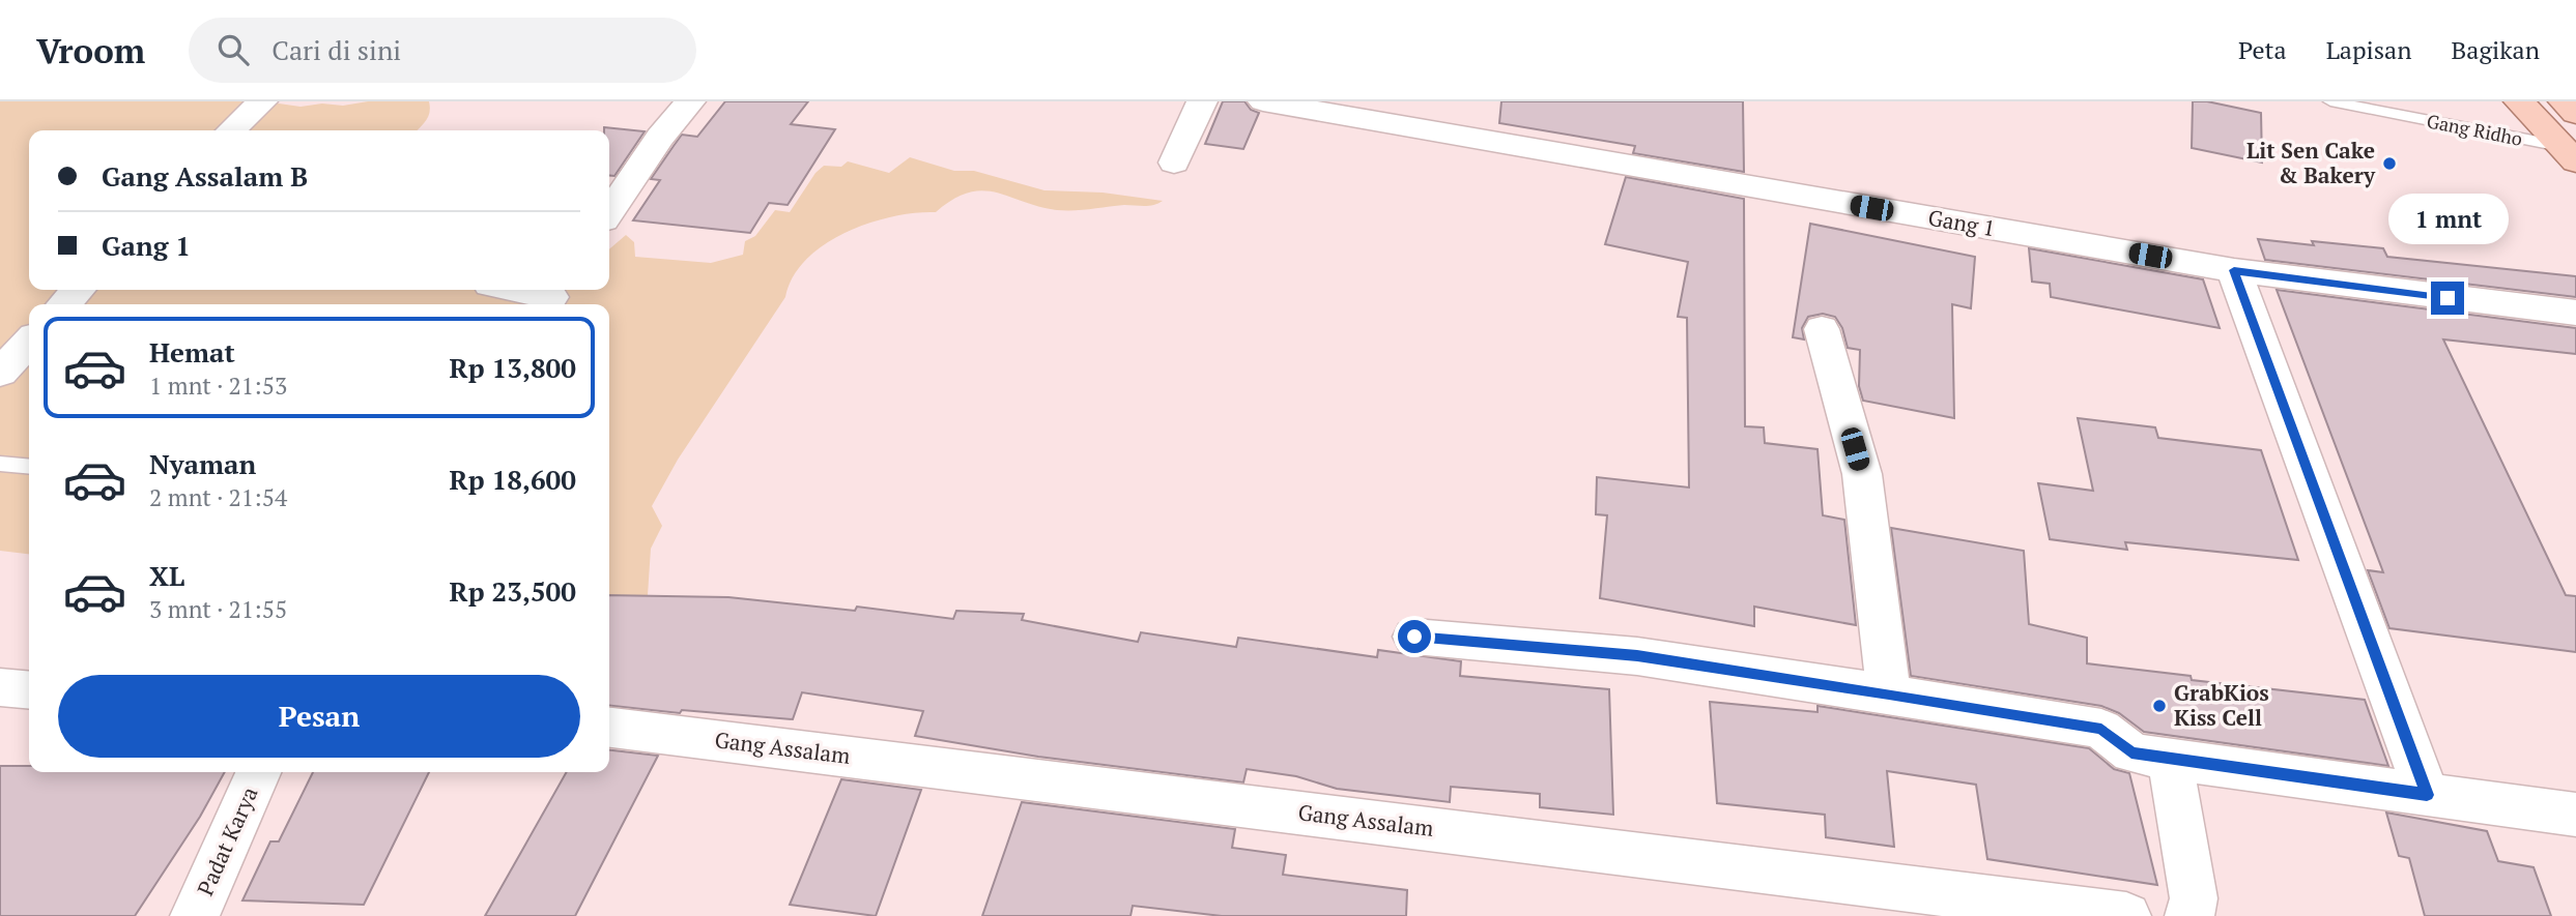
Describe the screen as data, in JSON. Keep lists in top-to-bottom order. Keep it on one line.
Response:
{"streets":{"street":["Gang 1","Gang Assalam","Padat Karya"],"lane":["Gang Ridho"]},"places":["Lit Sen Cake & Bakery","GrabKios Kiss Cell"],"page":{"header":"Vroom","search":"Cari di sini","nav":["Peta","Lapisan","Bagikan"],"banner":["Gang Assalam B","Gang 1"],"bubble":"1 mnt","list":[{"name":"Hemat","note":"1 mnt · 21:53","value":"Rp 13,800"},{"name":"Nyaman","note":"2 mnt · 21:54","value":"Rp 18,600"},{"name":"XL","note":"3 mnt · 21:55","value":"Rp 23,500"}],"buttons":"Pesan"}}
